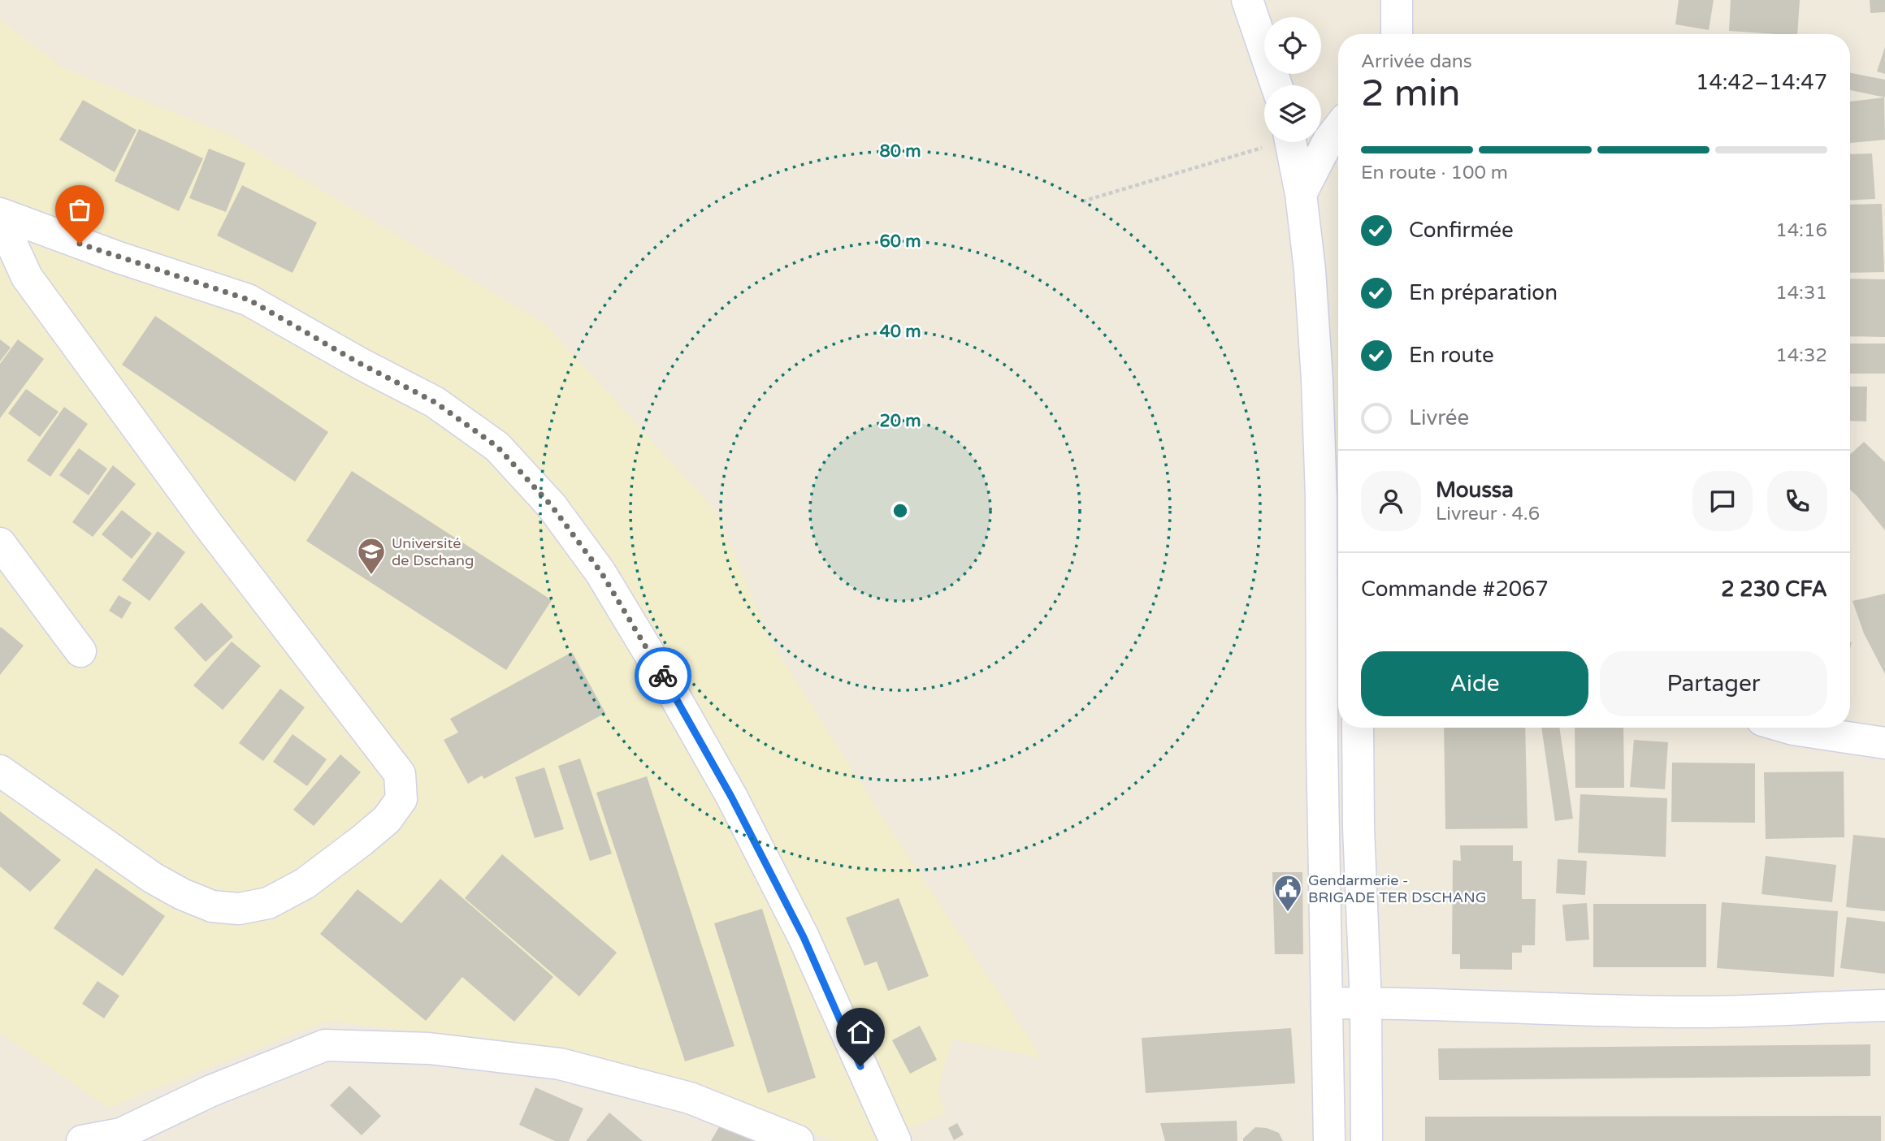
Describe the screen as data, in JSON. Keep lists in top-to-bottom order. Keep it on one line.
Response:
{"places":{"school or university":["Université de Dschang"],"public building":["Gendarmerie - BRIGADE TER DSCHANG"]},"page":{"heading":["2 min","Arrivée dans","14:42–14:47"],"panel":["Moussa","Livreur · 4.6","Commande #2067","2 230 CFA"],"bar":"En route · 100 m","list":[["Confirmée","14:16"],["En préparation","14:31"],["En route","14:32"],"Livrée"],"buttons":["Aide","Partager"]},"rings":["80 m","60 m","40 m","20 m"]}
